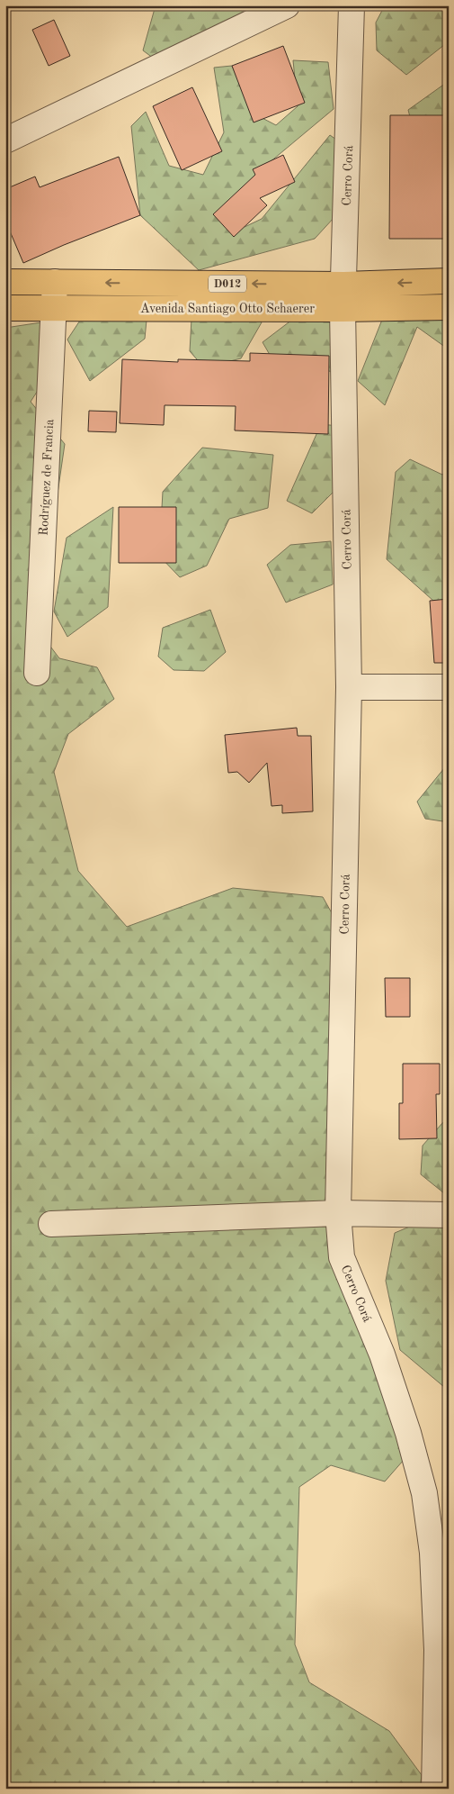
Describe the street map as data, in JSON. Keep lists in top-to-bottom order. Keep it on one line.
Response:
{"streets":{"main road":["D012","Avenida Santiago Otto Schaerer"],"street":["Cerro Corá","Rodríguez de Francia"]},"crossings":[["Cerro Corá","Avenida Santiago Otto Schaerer"],["Avenida Santiago Otto Schaerer","Rodríguez de Francia"]]}
